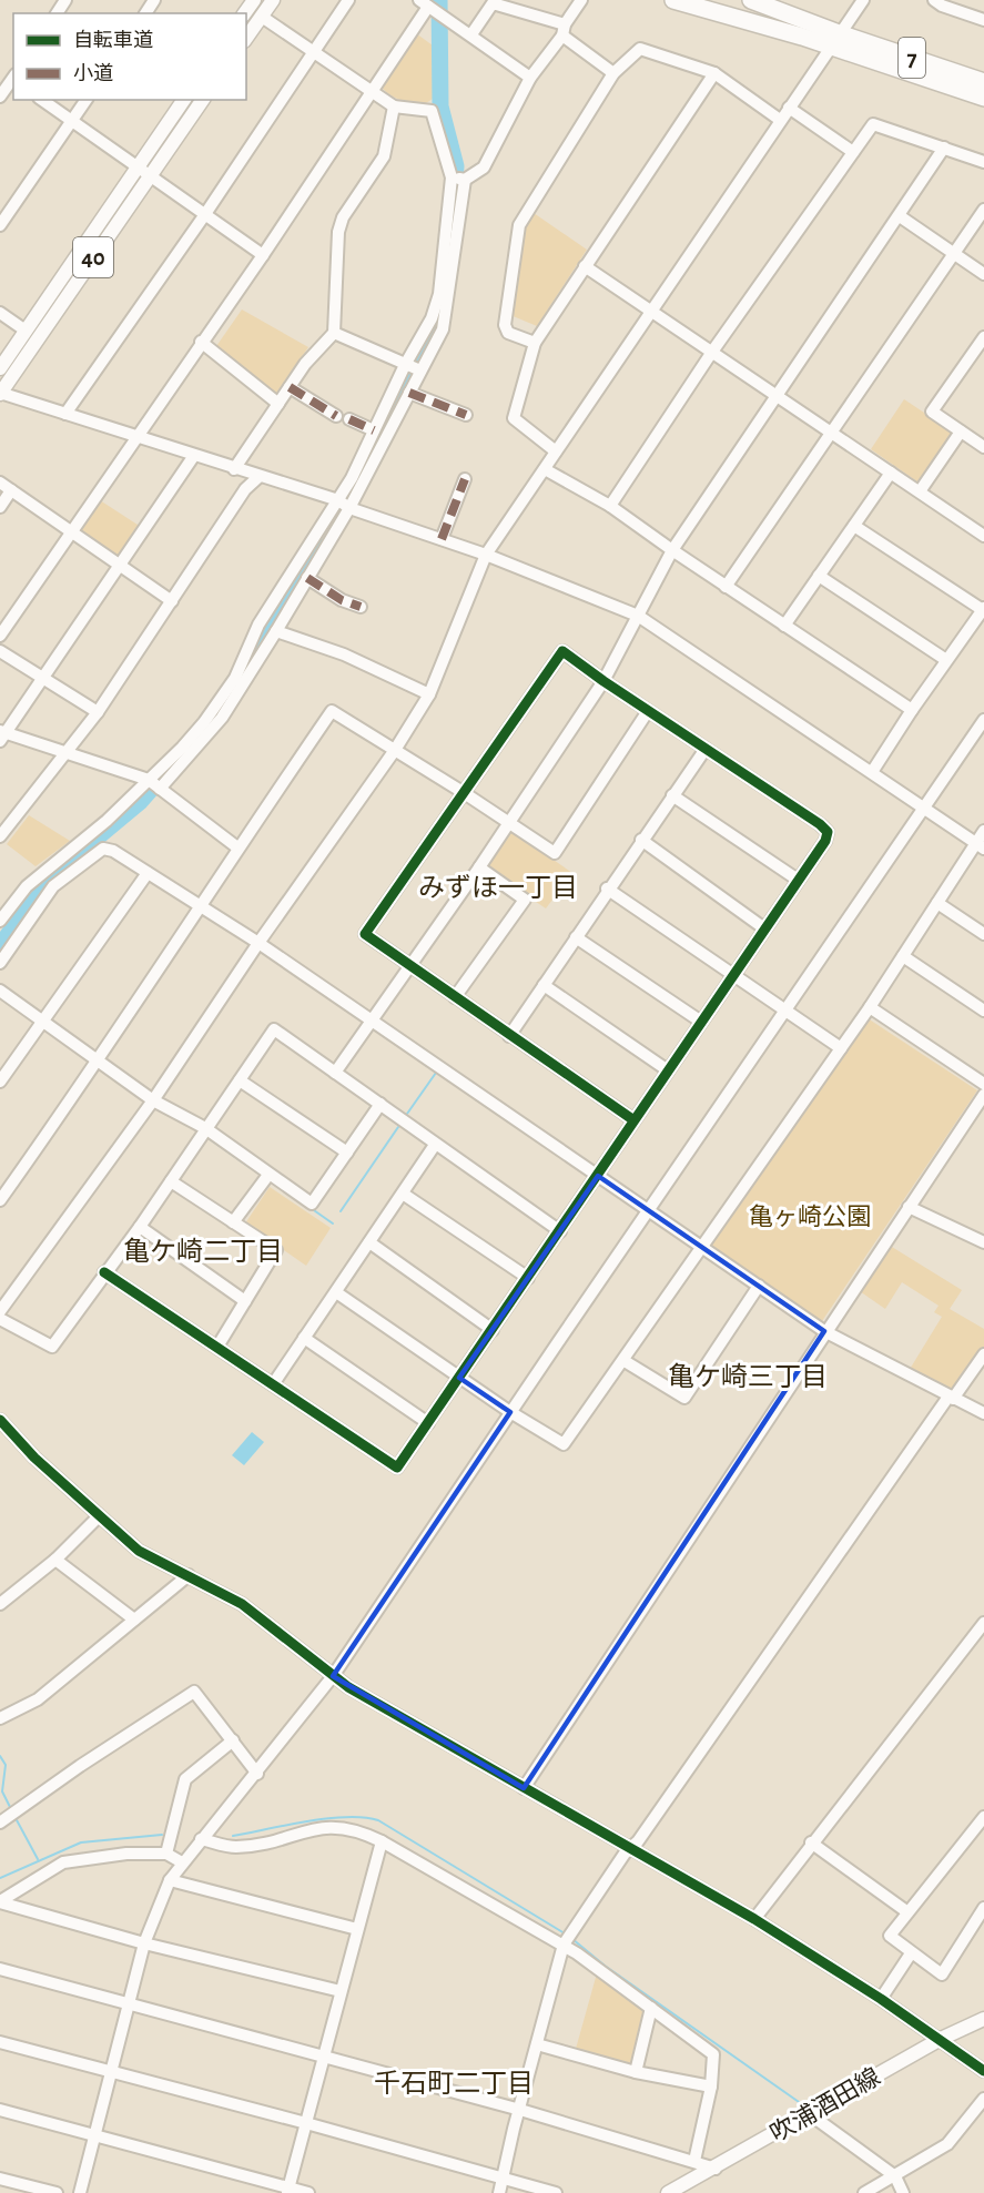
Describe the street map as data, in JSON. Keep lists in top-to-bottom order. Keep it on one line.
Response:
{"streets":{"highway":["7"],"main road":["40","吹浦酒田線"]},"districts":["みずほ一丁目","亀ケ崎二丁目","亀ケ崎三丁目","千石町二丁目"],"parks":["亀ヶ崎公園"],"legend":["自転車道","小道"]}
